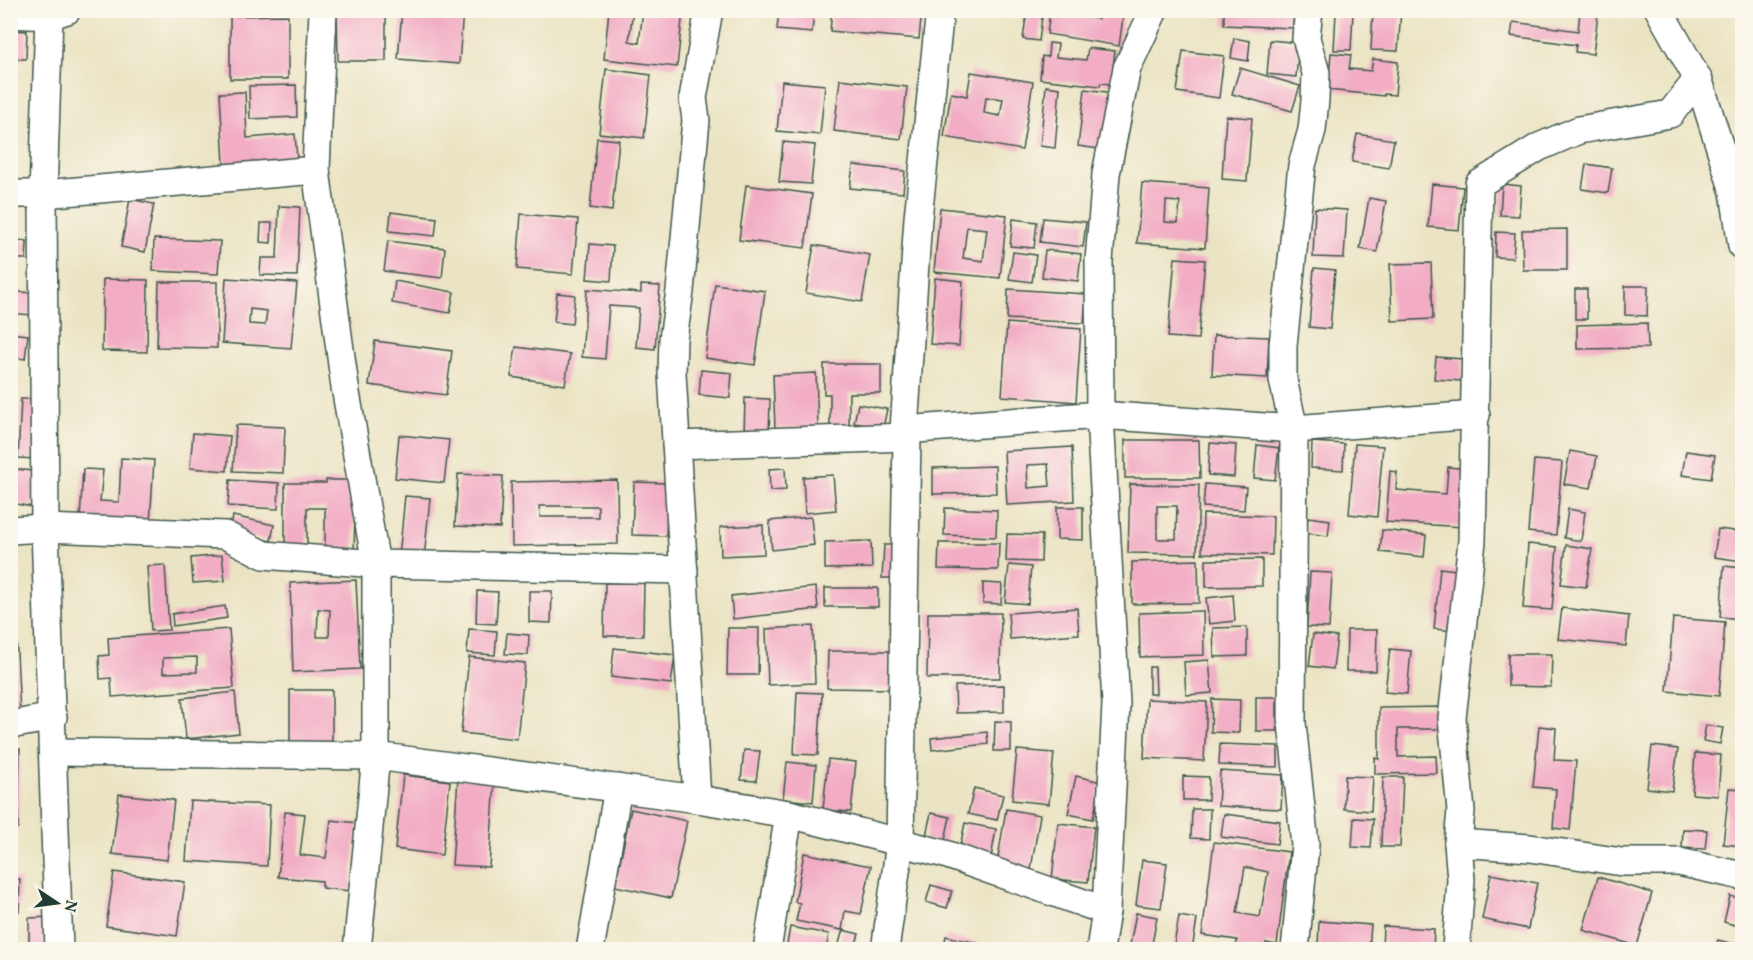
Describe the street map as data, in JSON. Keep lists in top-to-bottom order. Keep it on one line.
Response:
{"north":"right"}
